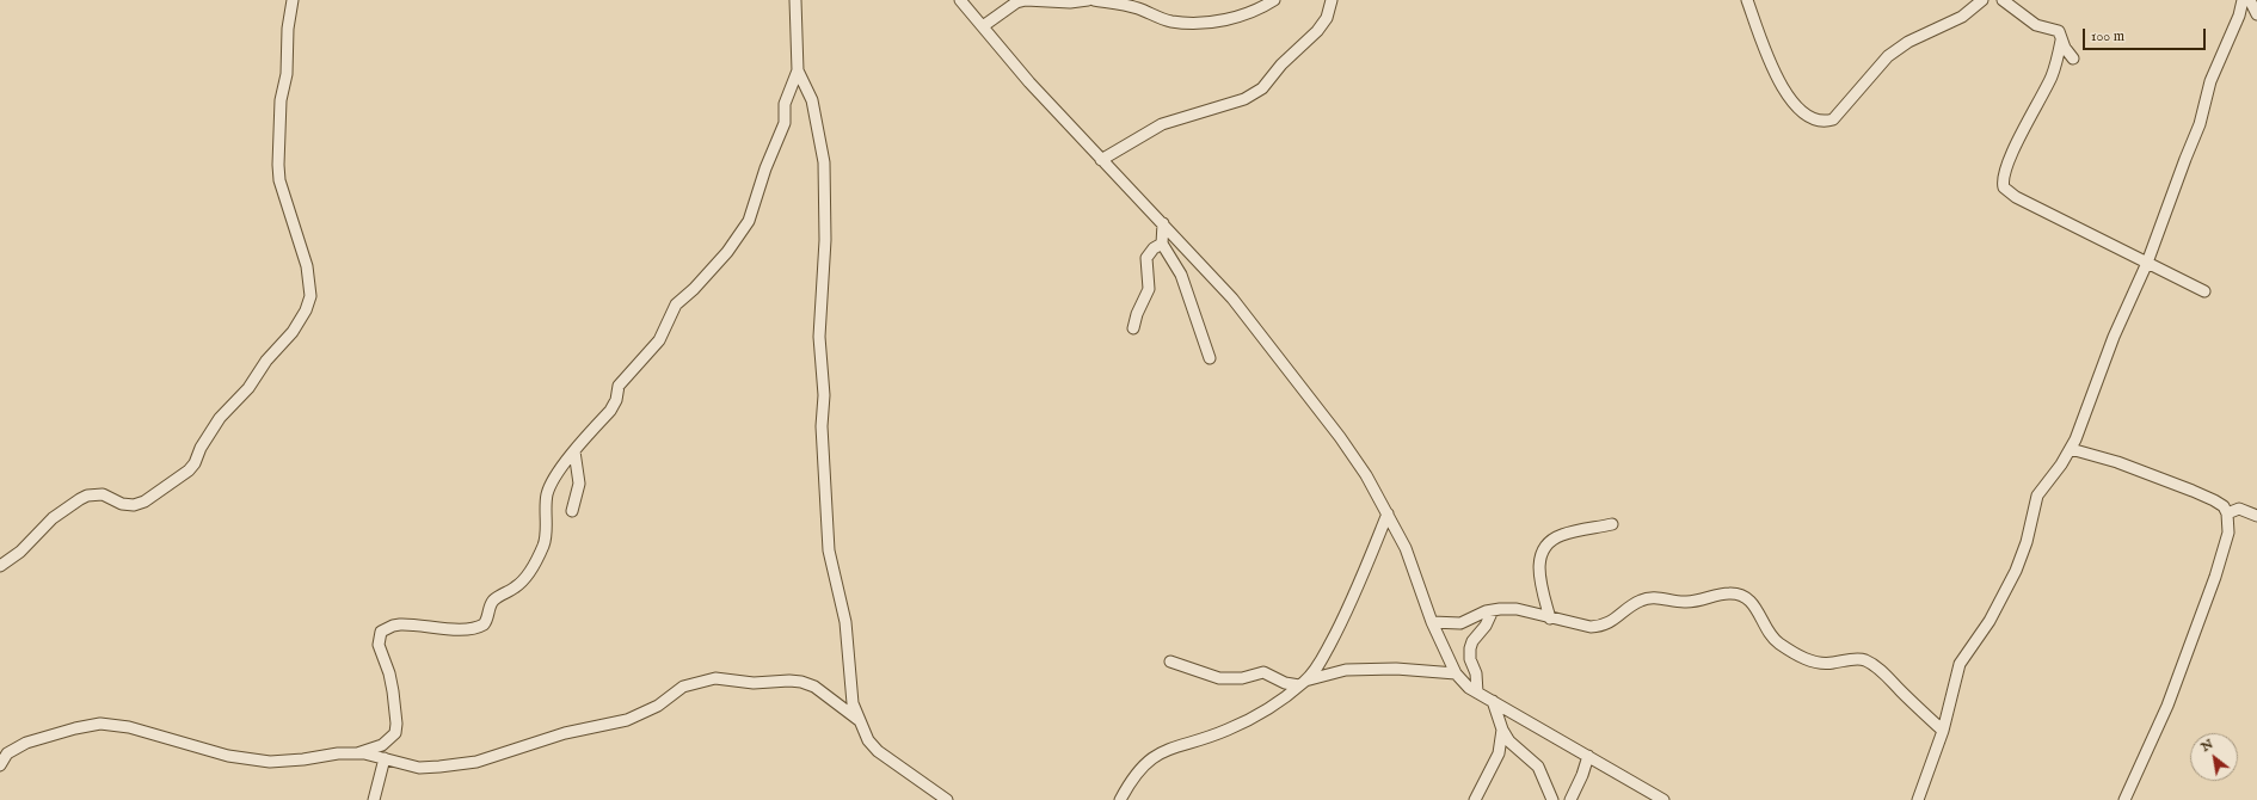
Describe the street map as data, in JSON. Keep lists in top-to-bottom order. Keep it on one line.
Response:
{"scale_bar":"100 m","north":"top left"}
